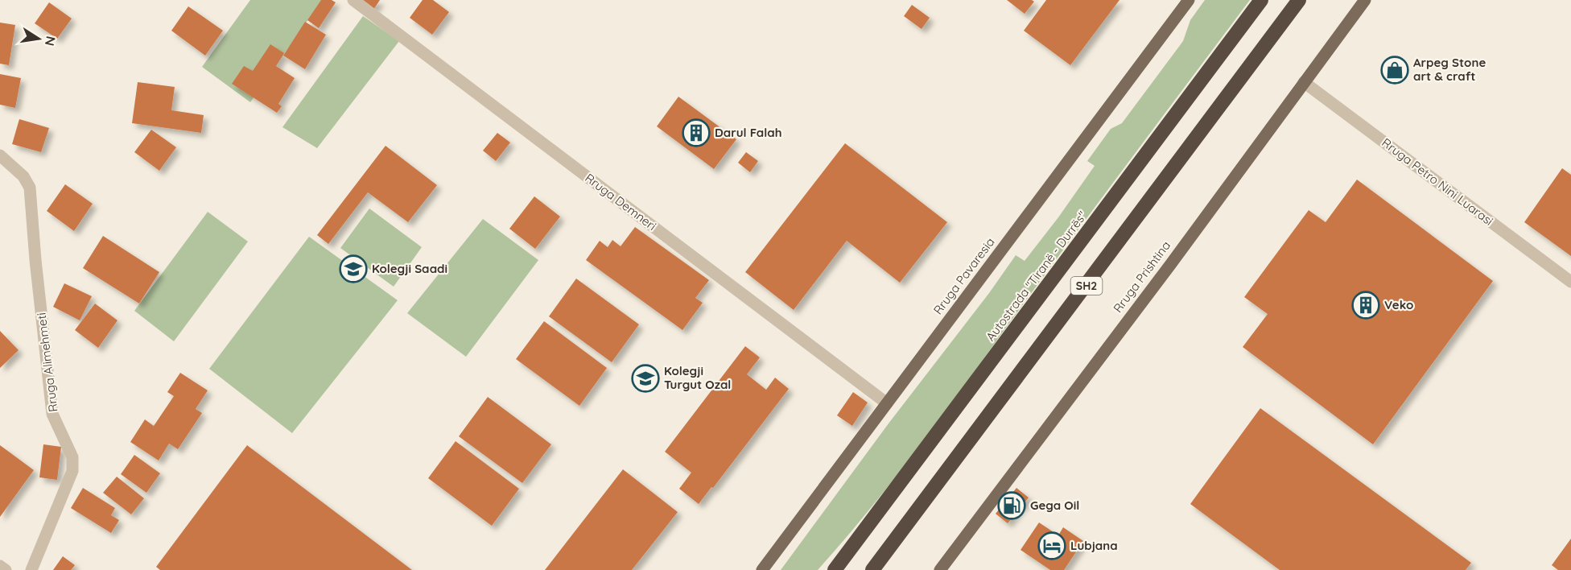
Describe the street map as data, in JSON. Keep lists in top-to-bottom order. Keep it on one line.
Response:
{"streets":{"highway":["Autostrada \"Tiranë - Durrës\"","SH2"],"main road":["Rruga Pavaresia","Rruga Prishtina"],"street":["Rruga Petro Nini Luarasi","Rruga Demneri","Rruga Alimehmeti"]},"crossings":[["Rruga Petro Nini Luarasi","Rruga Prishtina"],["Rruga Demneri","Rruga Pavaresia"]],"places":{"shop":["Arpeg Stone art & craft"],"building":["Darul Falah","Veko"],"school or university":["Kolegji Saadi","Kolegji Turgut Ozal"],"fuel station":["Gega Oil"],"hotel":["Lubjana"]},"north":"right"}
